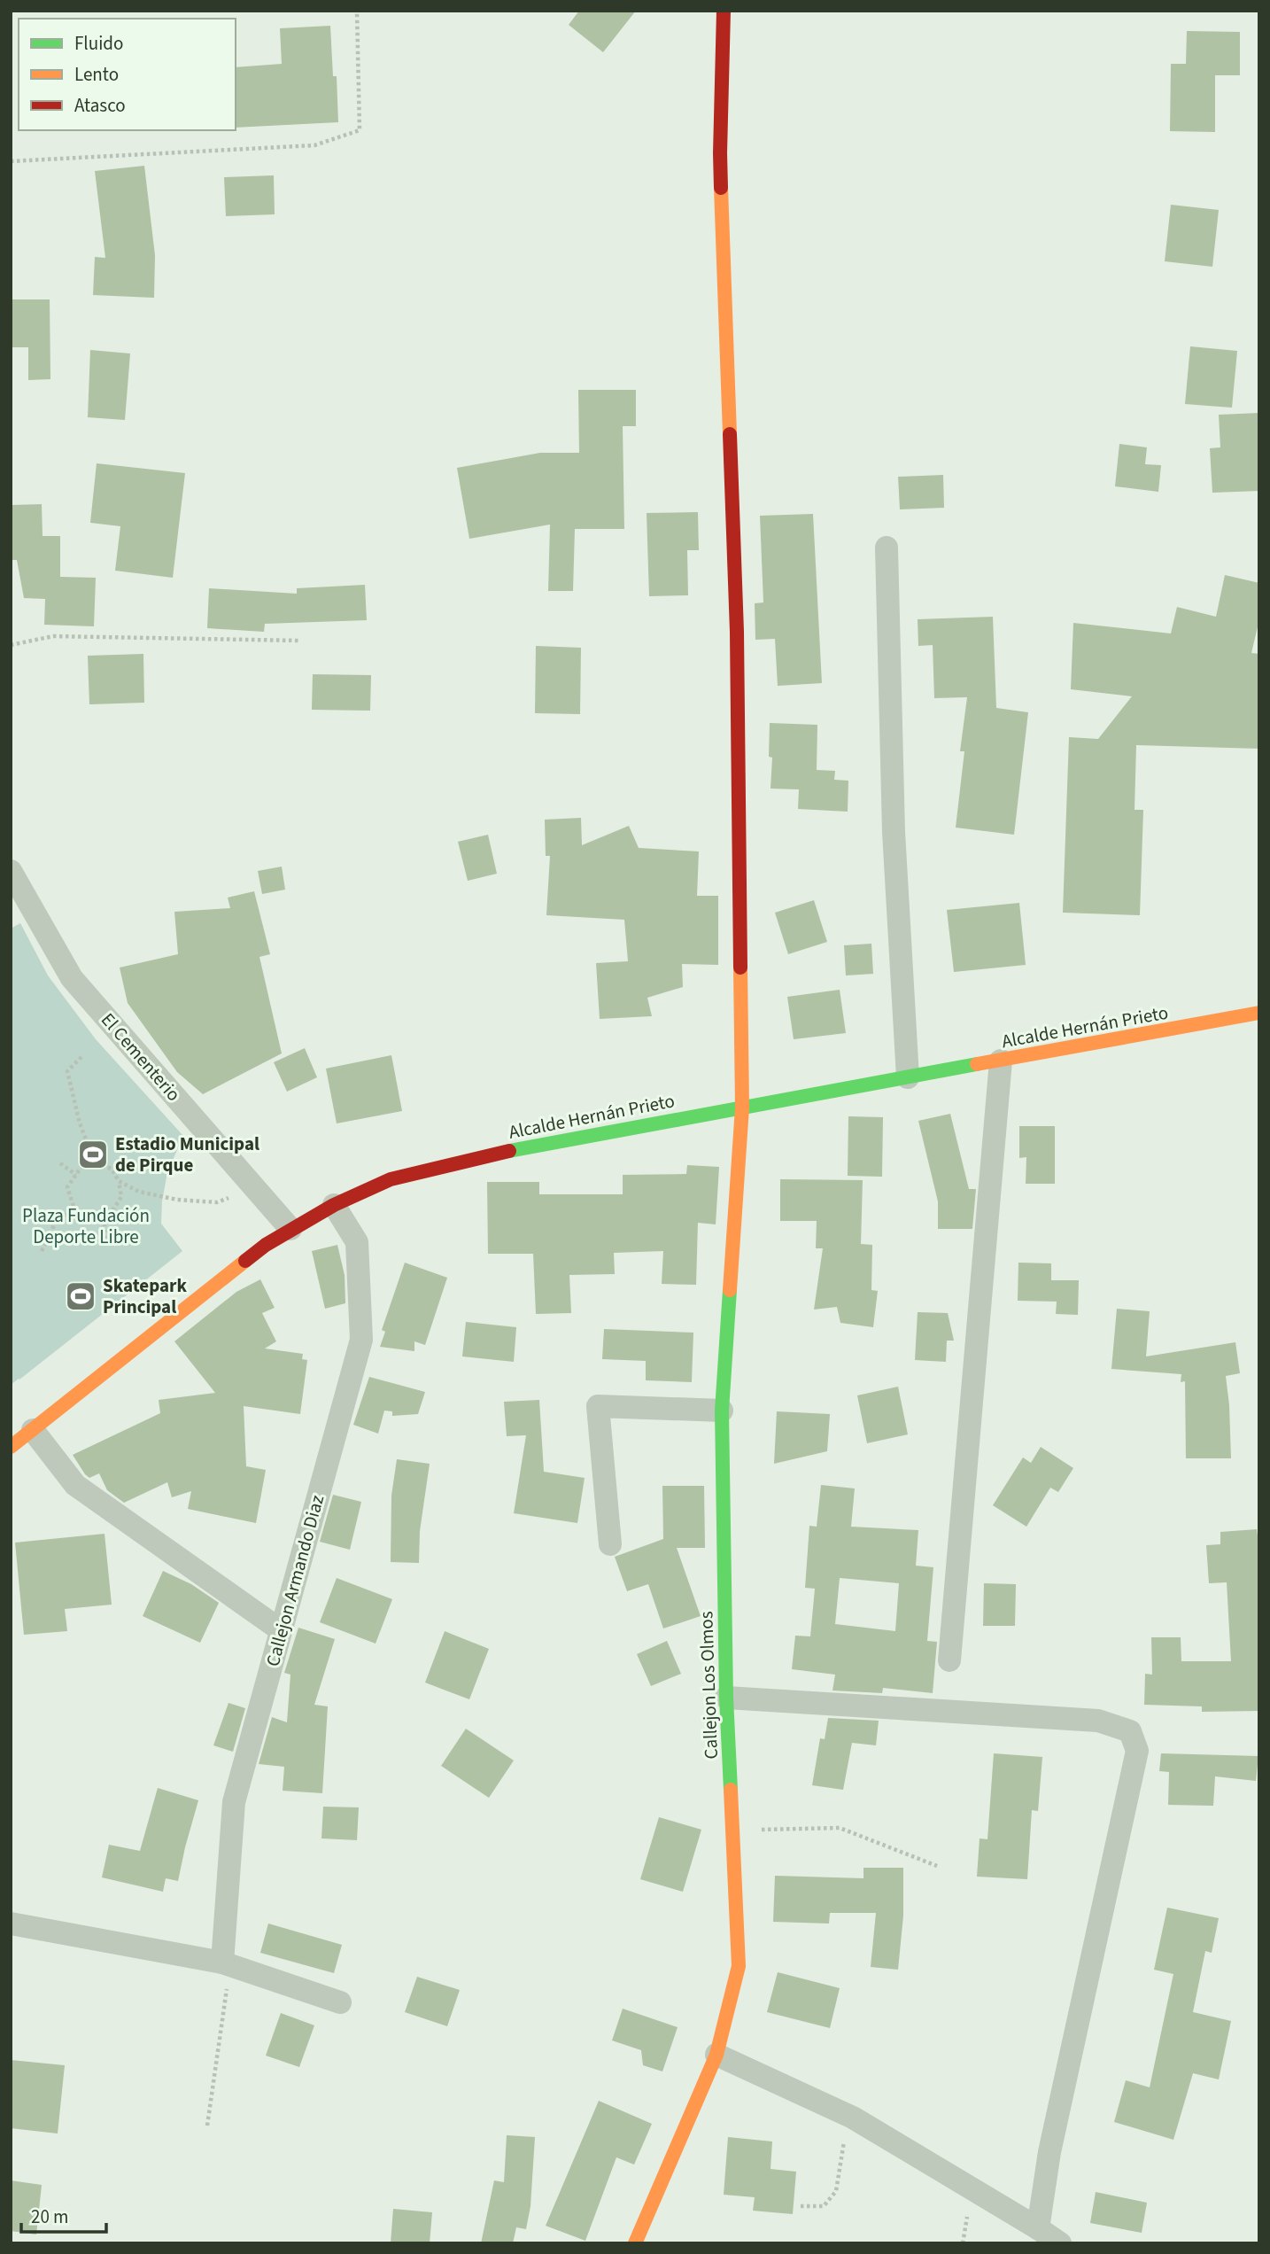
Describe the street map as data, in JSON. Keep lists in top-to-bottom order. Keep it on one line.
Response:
{"streets":{"street":["Alcalde Hernán Prieto","El Cementerio","Callejon Armando Diaz","Callejon Los Olmos"]},"crossings":[["Alcalde Hernán Prieto","El Cementerio"],["Alcalde Hernán Prieto","Callejon Armando Diaz"],["Alcalde Hernán Prieto","Callejon Los Olmos"]],"parks":["Plaza Fundación Deporte Libre"],"places":{"sports":["Estadio Municipal de Pirque","Skatepark Principal"]},"legend":["Fluido","Lento","Atasco"],"scale_bar":"20 m"}
